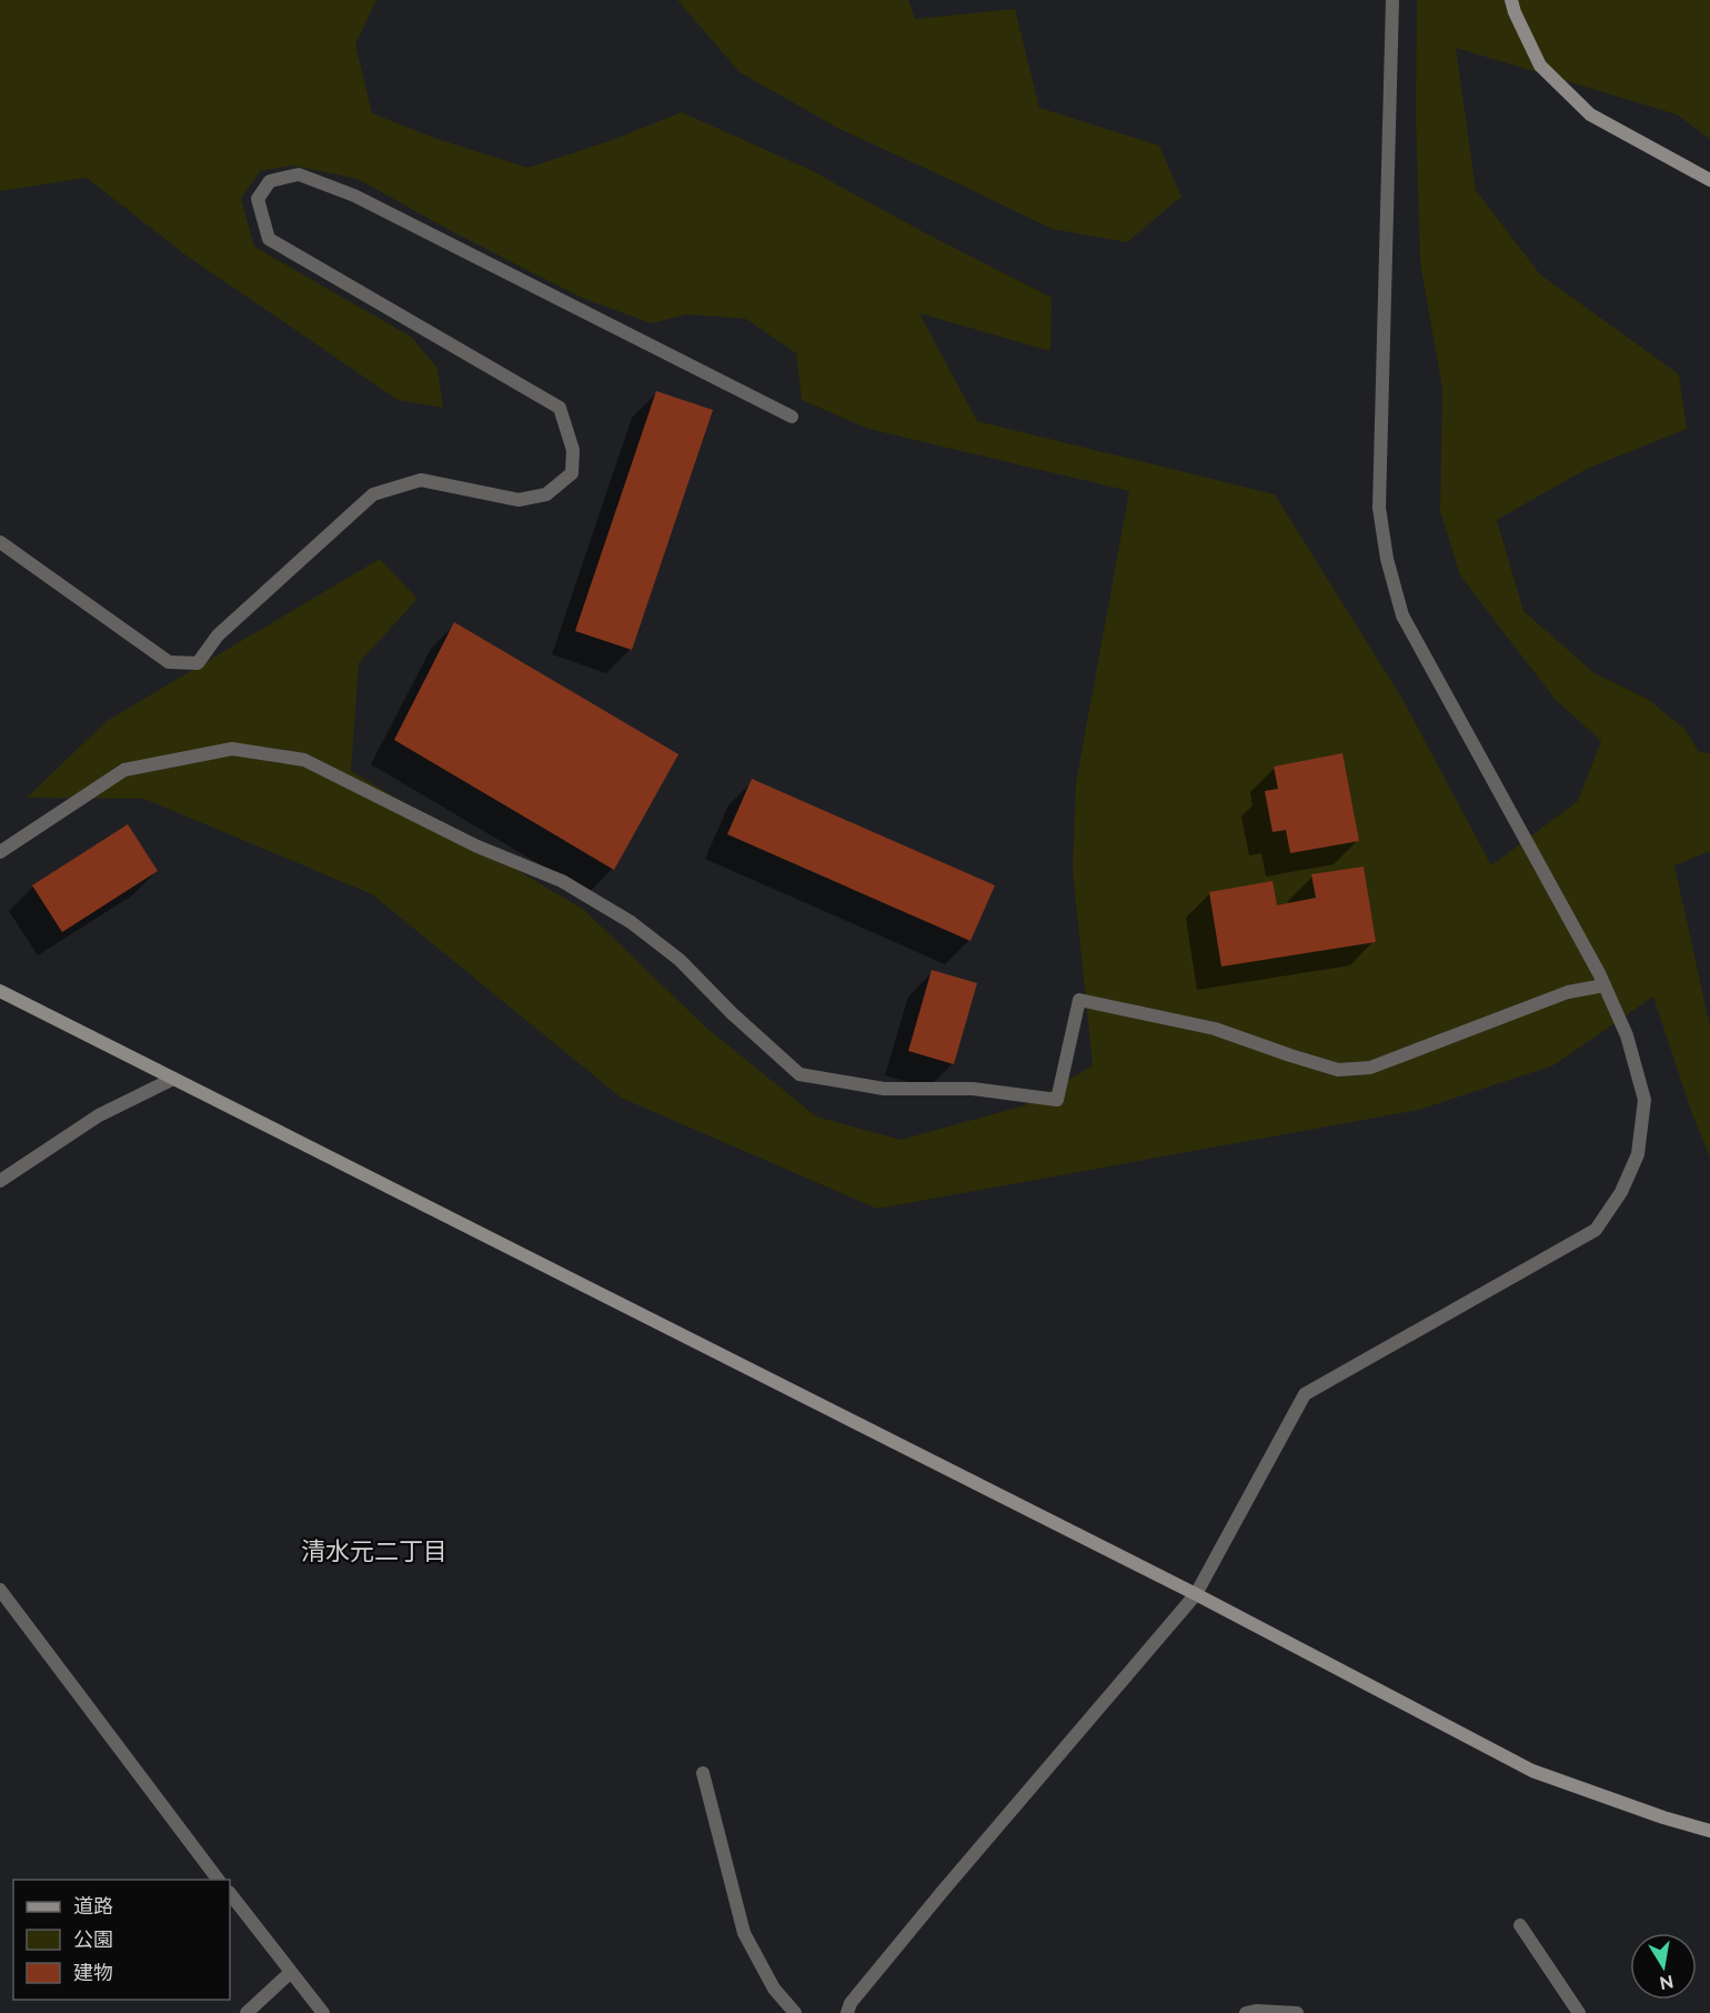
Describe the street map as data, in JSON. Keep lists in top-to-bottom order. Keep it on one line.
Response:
{"districts":["清水元二丁目"],"legend":["道路","公園","建物"],"north":"bottom"}
